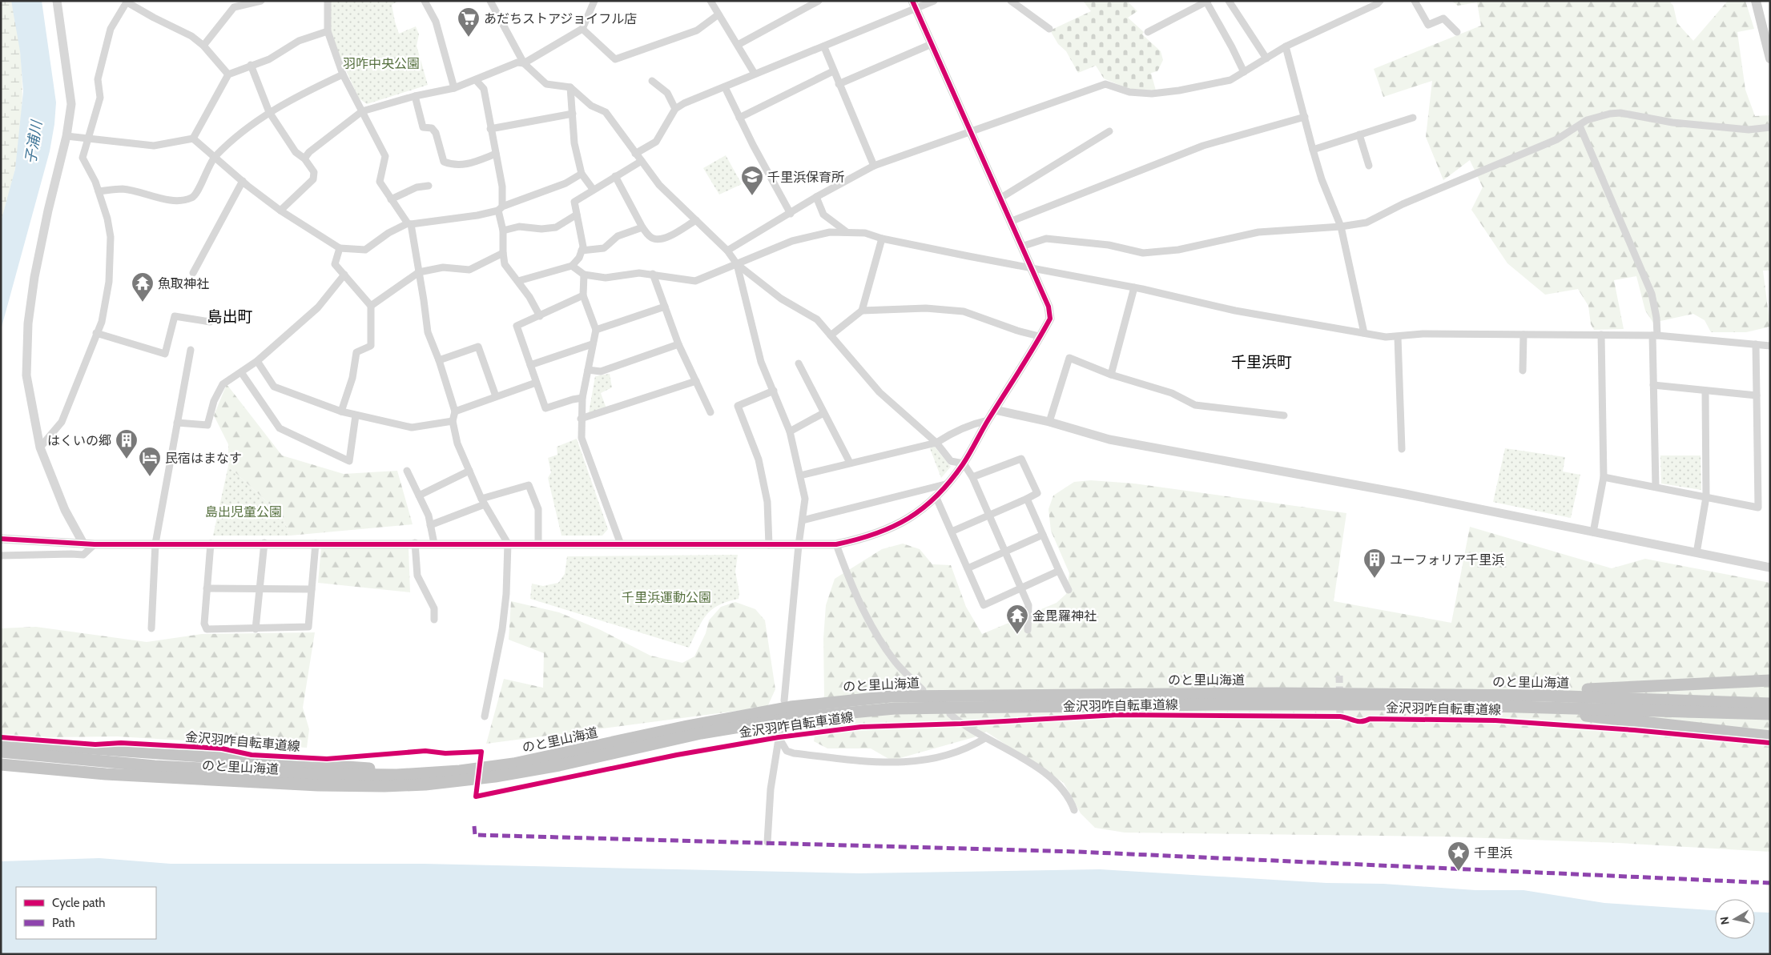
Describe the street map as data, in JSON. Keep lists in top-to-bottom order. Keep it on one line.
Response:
{"streets":{"highway":["のと里山海道"],"cycle path":["金沢羽咋自転車道線"]},"districts":["島出町","千里浜町"],"water":["子浦川"],"parks":["羽咋中央公園","島出児童公園","千里浜運動公園"],"places":{"supermarket":["あだちストアジョイフル店"],"school or university":["千里浜保育所"],"temple":["魚取神社","金毘羅神社"],"building":["はくいの郷","ユーフォリア千里浜"],"hotel":["民宿はまなす"],"place":["千里浜"]},"legend":["Cycle path","Path"],"north":"left"}
